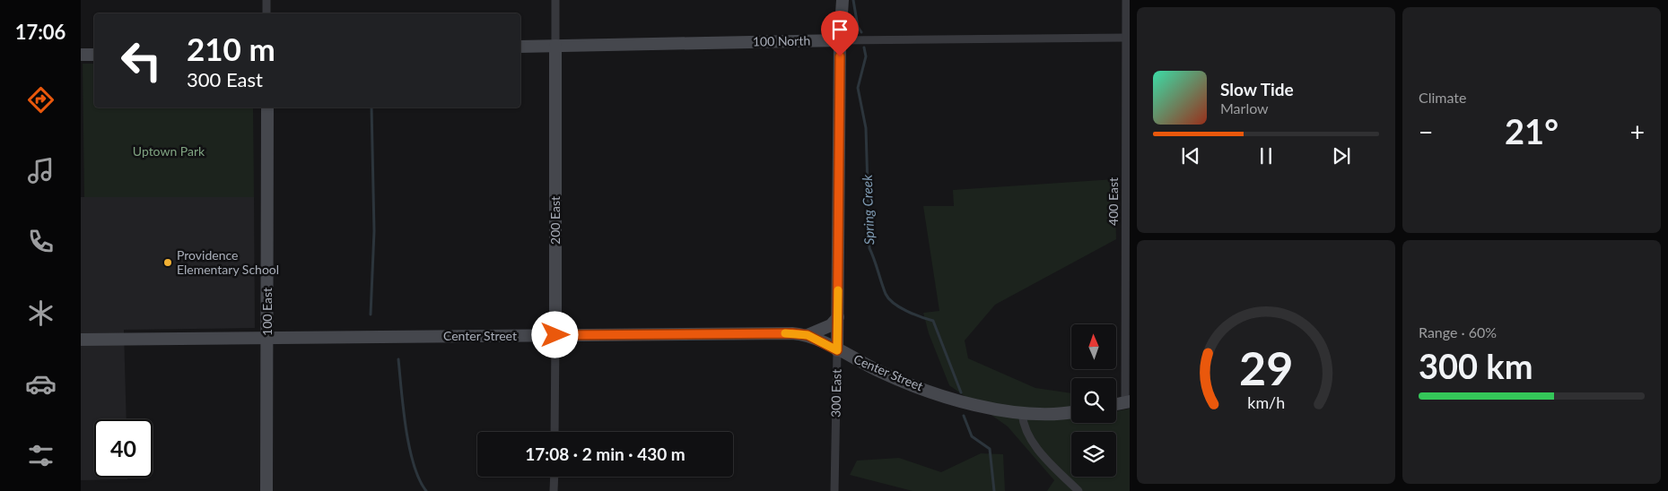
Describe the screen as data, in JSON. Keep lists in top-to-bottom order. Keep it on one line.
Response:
{"streets":{"street":["100 North","400 East","200 East","100 East","Center Street","300 East"]},"crossings":[["100 North","400 East"],["100 North","200 East"],["100 North","300 East"],["200 East","Center Street"],["100 East","Center Street"],["Center Street","300 East"]],"water":["Spring Creek"],"parks":["Uptown Park"],"places":["Providence Elementary School"],"north":"top","page":{"tabs":"17:06","tile":["Climate",["Range · 60%","300 km"]],"turn":["210 m","300 East"],"song":["Slow Tide","Marlow"],"heat":["−","21°","+"],"limit":"40","trip":"17:08 · 2 min · 430 m","gauge":["29","km/h"]}}
